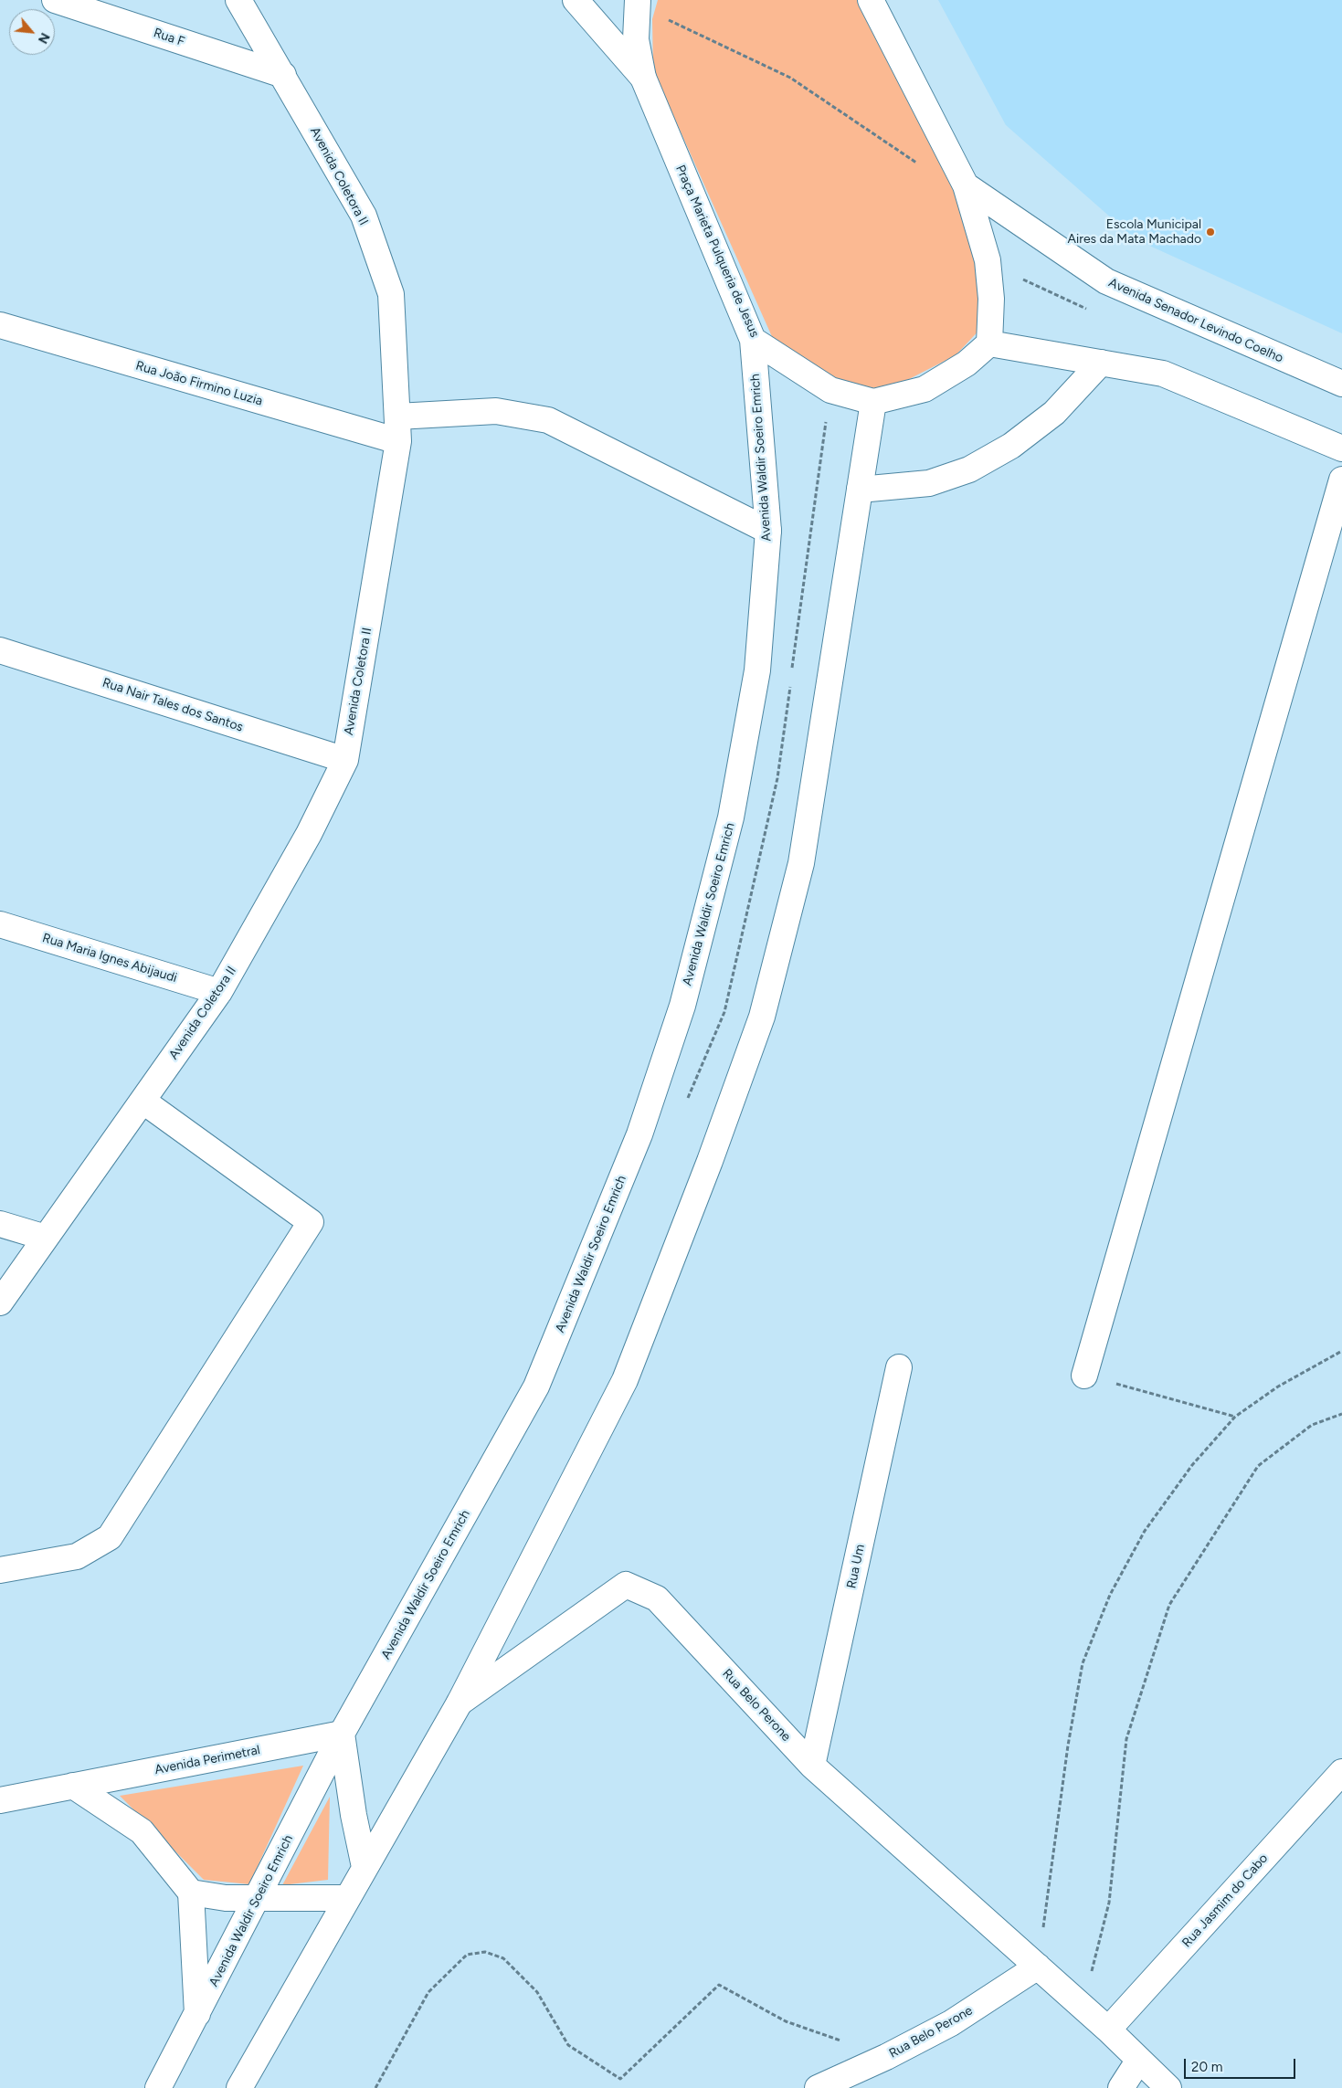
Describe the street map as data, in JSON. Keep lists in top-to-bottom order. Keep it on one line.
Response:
{"streets":{"street":["Rua F","Avenida Coletora II","Praça Marieta Pulqueria de Jesus","Avenida Senador Levindo Coelho","Rua João Firmino Luzia","Avenida Waldir Soeiro Emrich","Rua Nair Tales dos Santos","Rua Maria Ignes Abijaudi","Rua Um","Rua Belo Perone","Avenida Perimetral","Rua Jasmim do Cabo"]},"crossings":[["Rua F","Avenida Coletora II"],["Avenida Coletora II","Rua João Firmino Luzia"],["Avenida Coletora II","Rua Nair Tales dos Santos"],["Avenida Coletora II","Rua Maria Ignes Abijaudi"],["Praça Marieta Pulqueria de Jesus","Avenida Waldir Soeiro Emrich"],["Avenida Waldir Soeiro Emrich","Avenida Perimetral"],["Rua Um","Rua Belo Perone"],["Rua Belo Perone","Rua Jasmim do Cabo"]],"places":["Escola Municipal Aires da Mata Machado"],"scale_bar":"20 m","north":"bottom right"}
